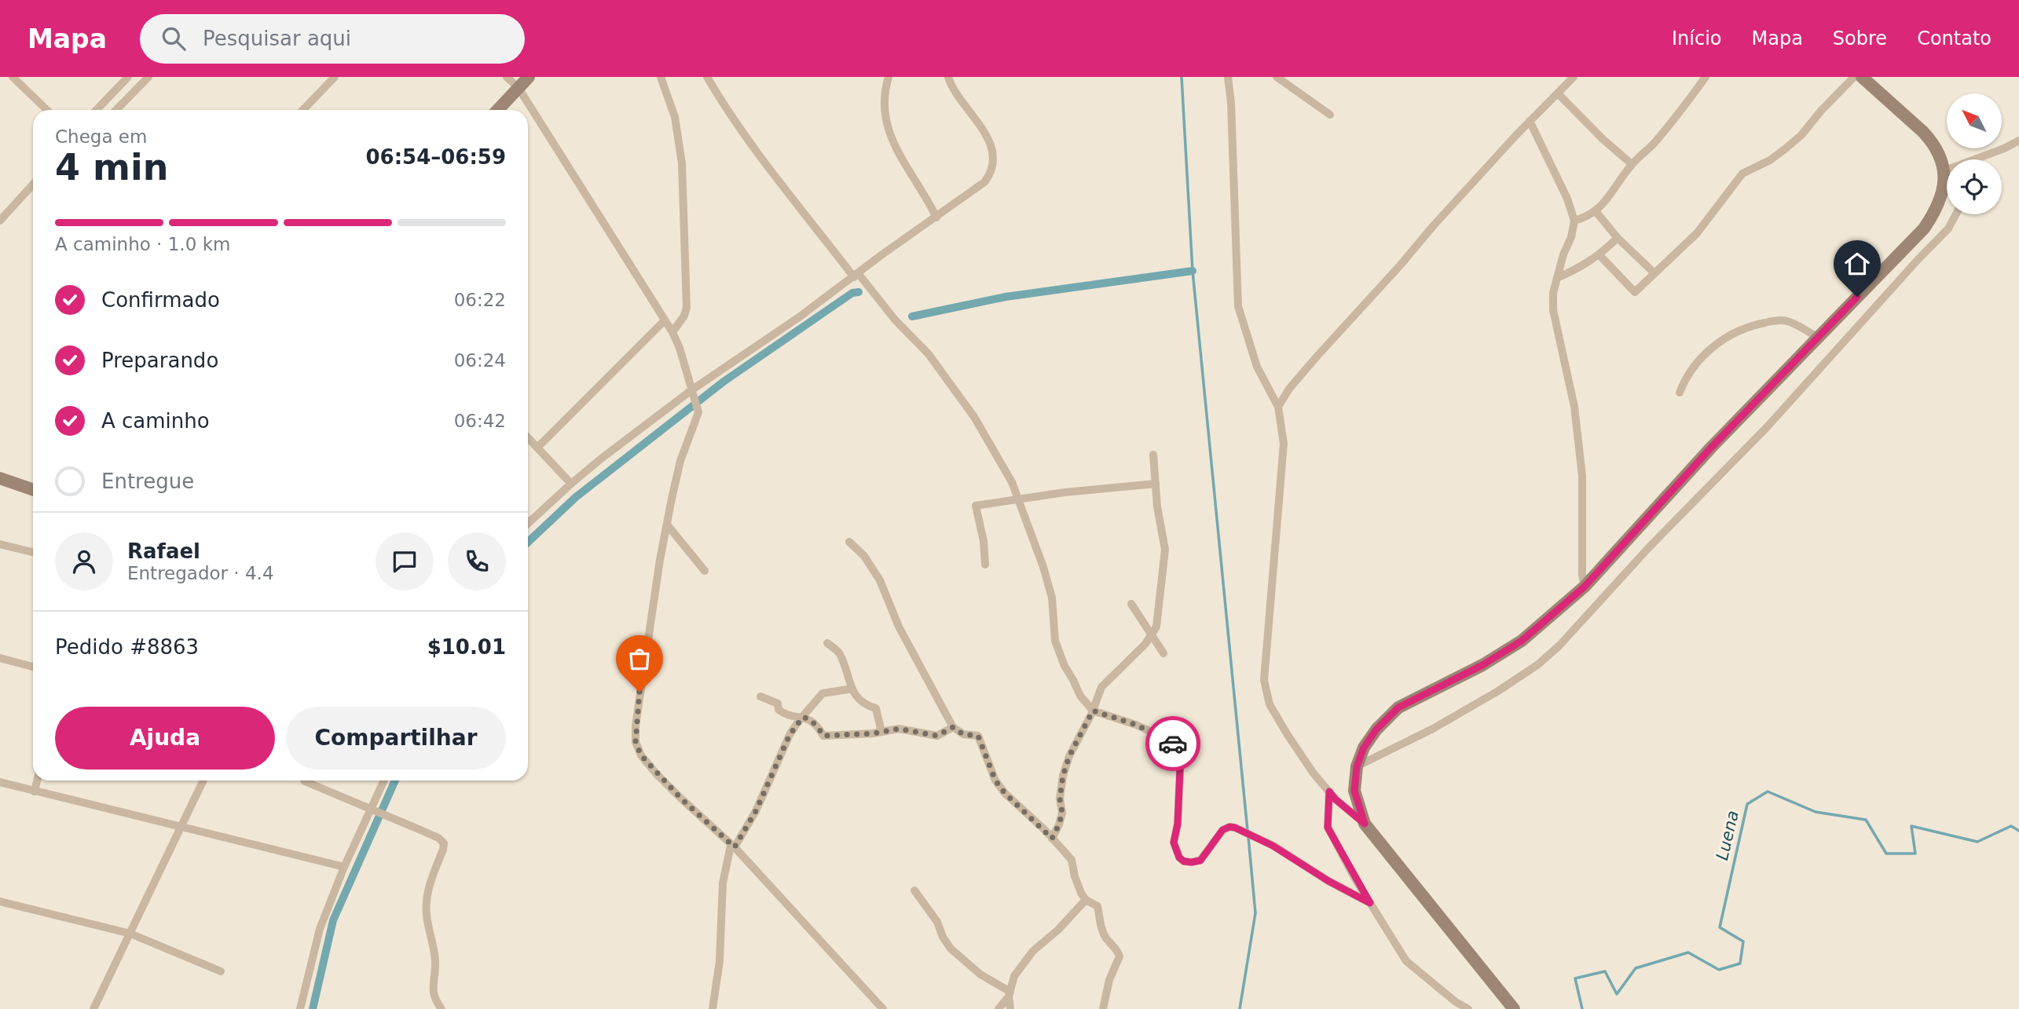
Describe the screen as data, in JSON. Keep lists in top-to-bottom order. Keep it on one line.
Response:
{"water":["Luena"],"north":"top left","page":{"header":"Mapa","search":"Pesquisar aqui","nav":["Início","Mapa","Sobre","Contato"],"heading":["4 min","Chega em","06:54–06:59"],"panel":["Rafael","Entregador · 4.4","Pedido #8863","$10.01"],"bar":"A caminho · 1.0 km","list":[["Confirmado","06:22"],["Preparando","06:24"],["A caminho","06:42"],"Entregue"],"buttons":["Ajuda","Compartilhar"]}}
